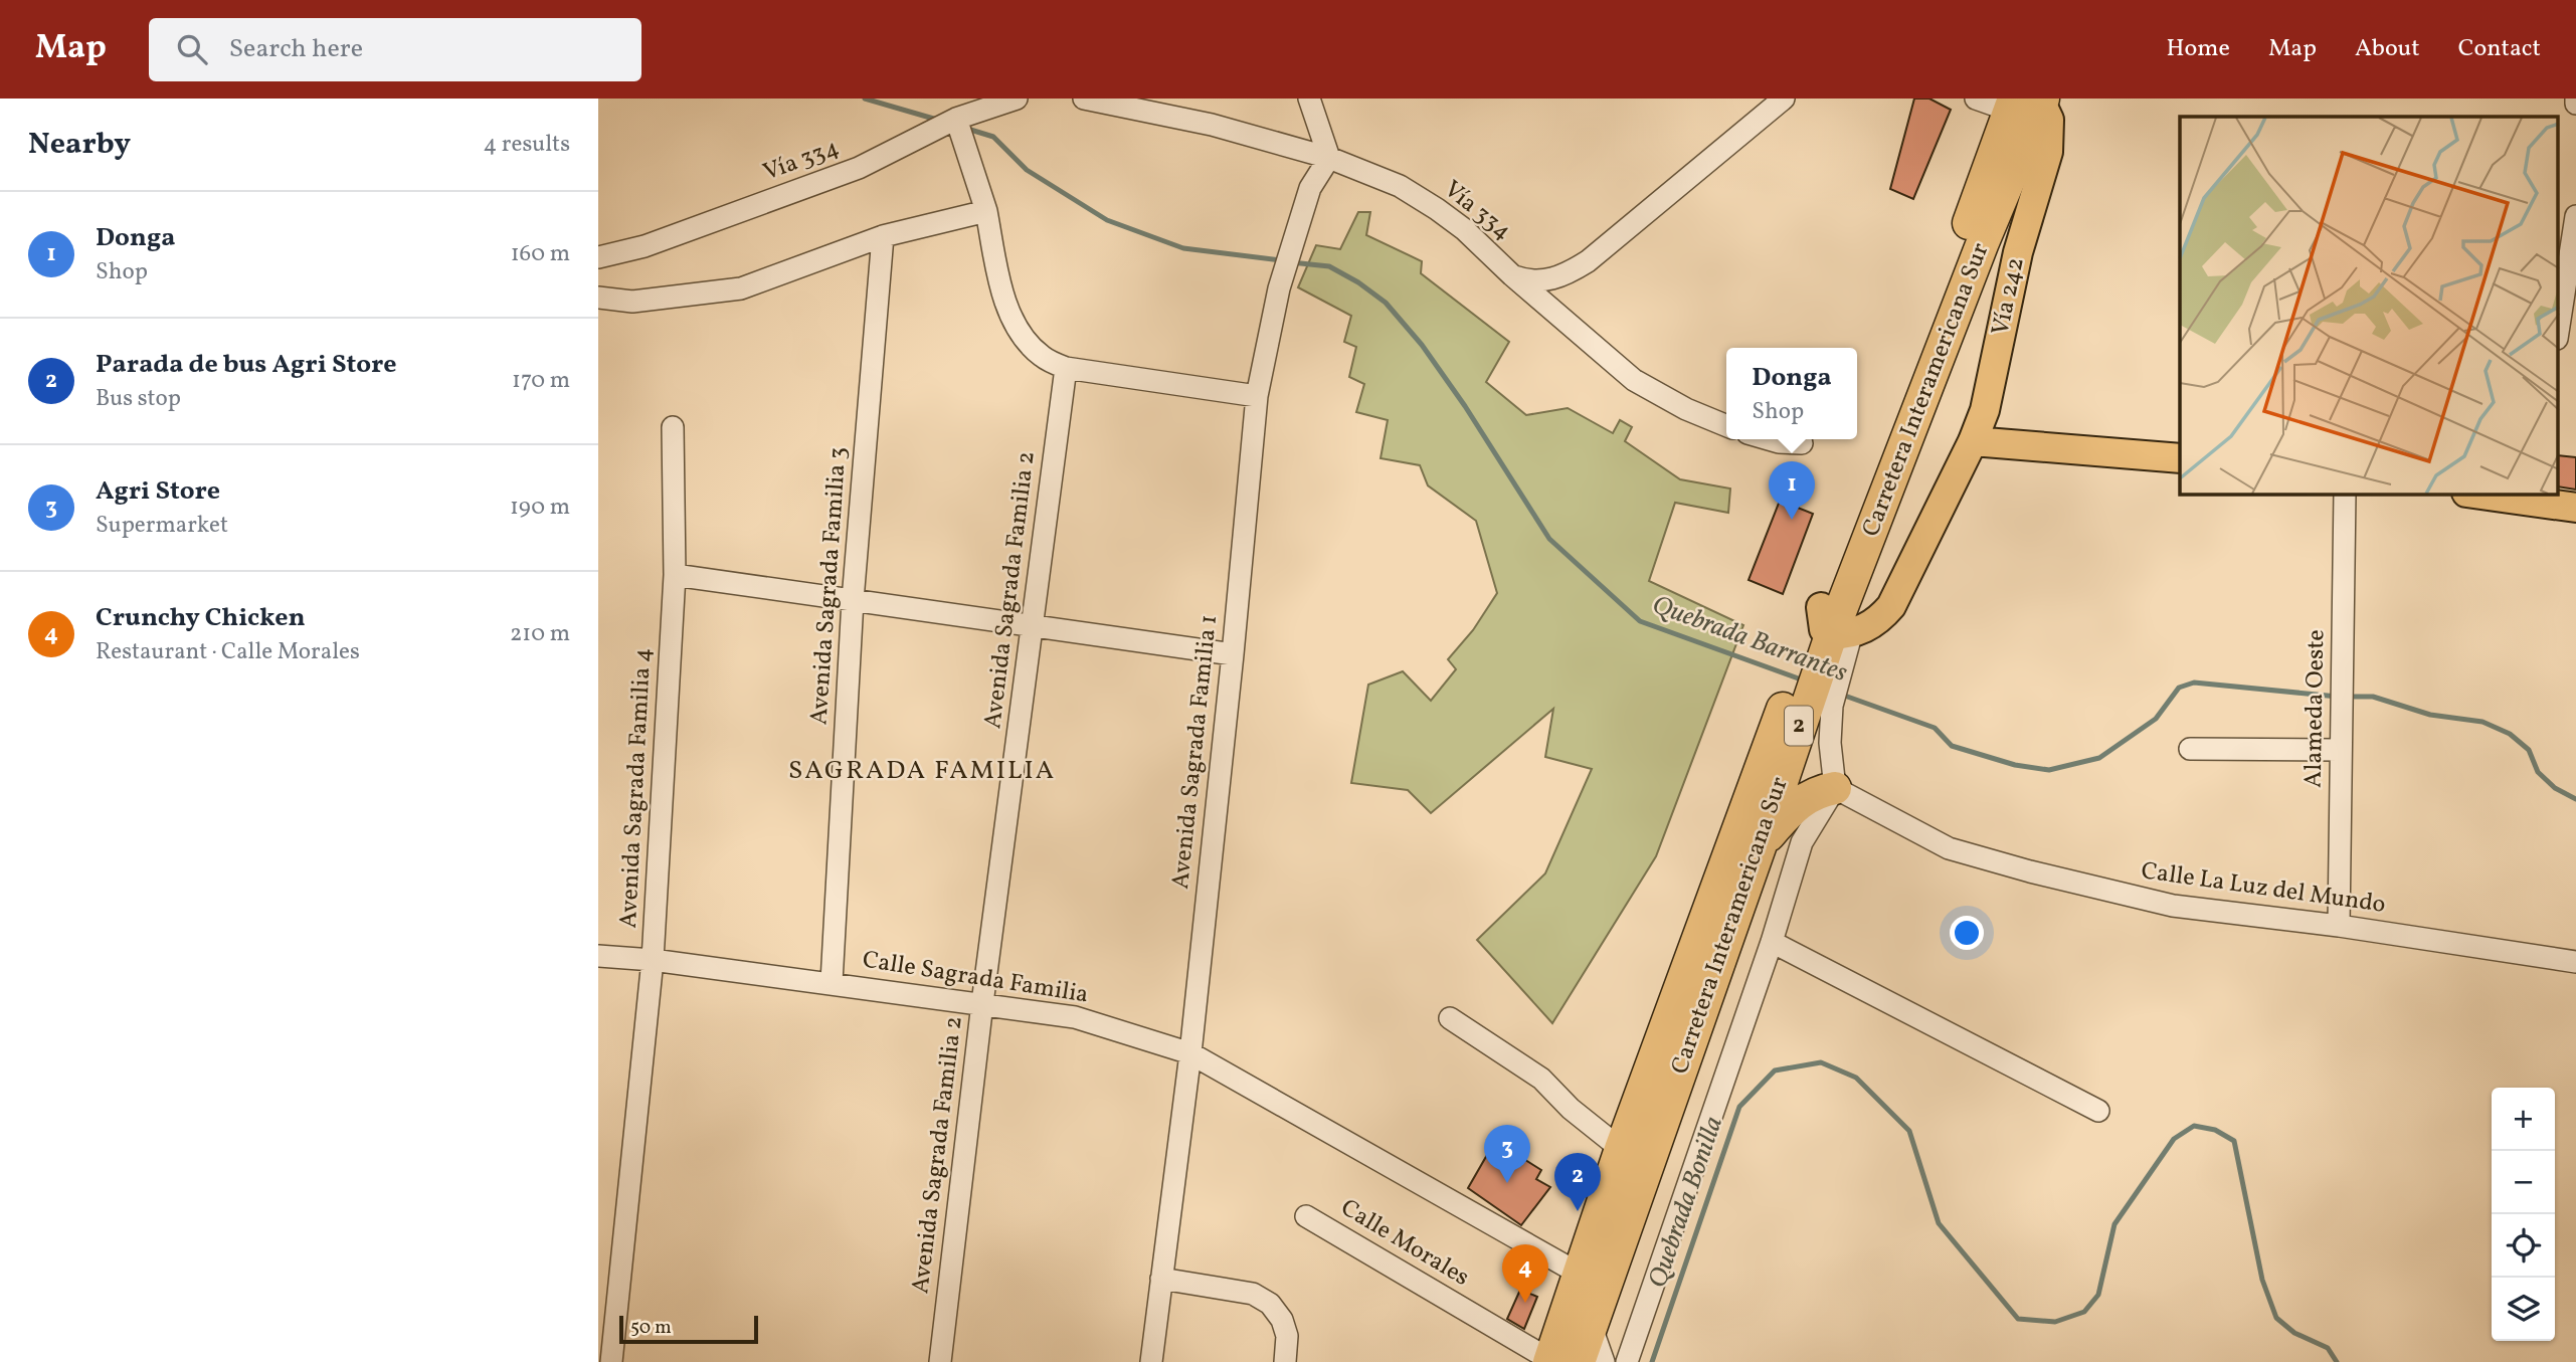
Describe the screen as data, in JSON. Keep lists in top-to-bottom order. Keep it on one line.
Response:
{"streets":{"highway":["Carretera Interamericana Sur","2"],"main road":["Vía 242"],"street":["Vía 334","Avenida Sagrada Familia 3","Avenida Sagrada Familia 2","Alameda Oeste","Avenida Sagrada Familia 1","Avenida Sagrada Familia 4","Calle La Luz del Mundo","Calle Sagrada Familia","Calle Morales"]},"crossings":[["Vía 334","Avenida Sagrada Familia 1"],["Vía 242","Carretera Interamericana Sur"],["Carretera Interamericana Sur","Calle Sagrada Familia"],["Carretera Interamericana Sur","Calle Morales"],["Avenida Sagrada Familia 3","Calle Sagrada Familia"],["Avenida Sagrada Familia 2","Calle Sagrada Familia"],["Alameda Oeste","Calle La Luz del Mundo"],["Avenida Sagrada Familia 1","Calle Sagrada Familia"],["Avenida Sagrada Familia 4","Calle Sagrada Familia"]],"districts":["SAGRADA FAMILIA"],"water":["Quebrada Barrantes","Quebrada Bonilla"],"scale_bar":"50 m","page":{"header":"Map","search":"Search here","nav":["Home","Map","About","Contact"],"heading":["Nearby","4 results"],"list":[{"mark":"1","name":"Donga","note":"Shop","value":"160 m"},{"mark":"2","name":"Parada de bus Agri Store","note":"Bus stop","value":"170 m"},{"mark":"3","name":"Agri Store","note":"Supermarket","value":"190 m"},{"mark":"4","name":"Crunchy Chicken","note":"Restaurant · Calle Morales","value":"210 m"}],"popup":["Donga","Shop"],"pins":["1","3","2","4"],"map_buttons":["+","−"],"scale":"50 m"}}
